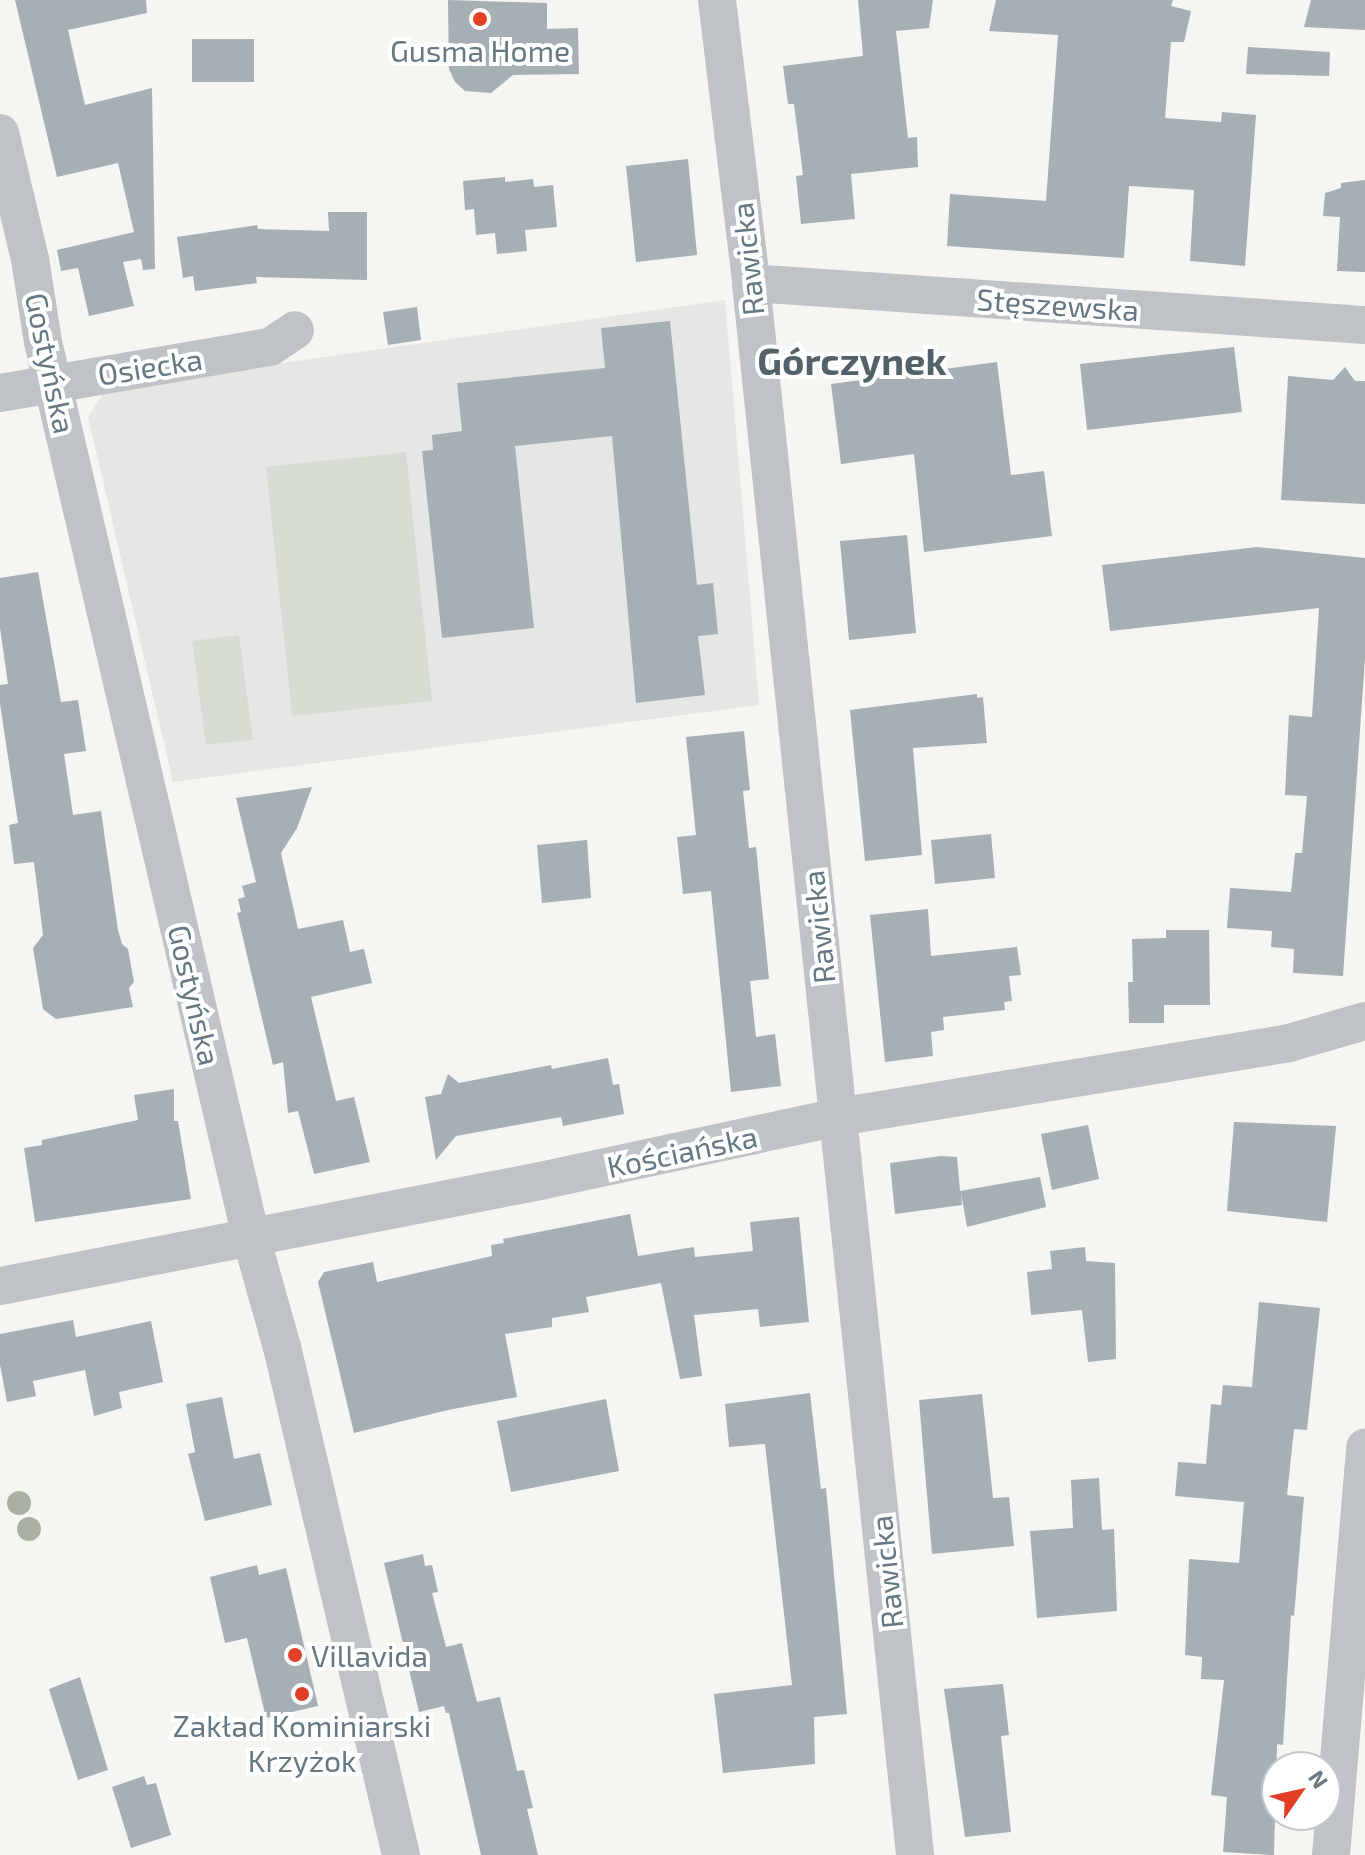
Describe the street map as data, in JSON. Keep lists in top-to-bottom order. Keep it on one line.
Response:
{"streets":{"street":["Rawicka","Stęszewska","Gostyńska","Osiecka","Kościańska"]},"crossings":[["Rawicka","Stęszewska"],["Rawicka","Kościańska"],["Gostyńska","Osiecka"],["Gostyńska","Kościańska"]],"districts":["Górczynek"],"places":["Gusma Home","Villavida","Zakład Kominiarski Krzyżok"],"north":"top right"}
